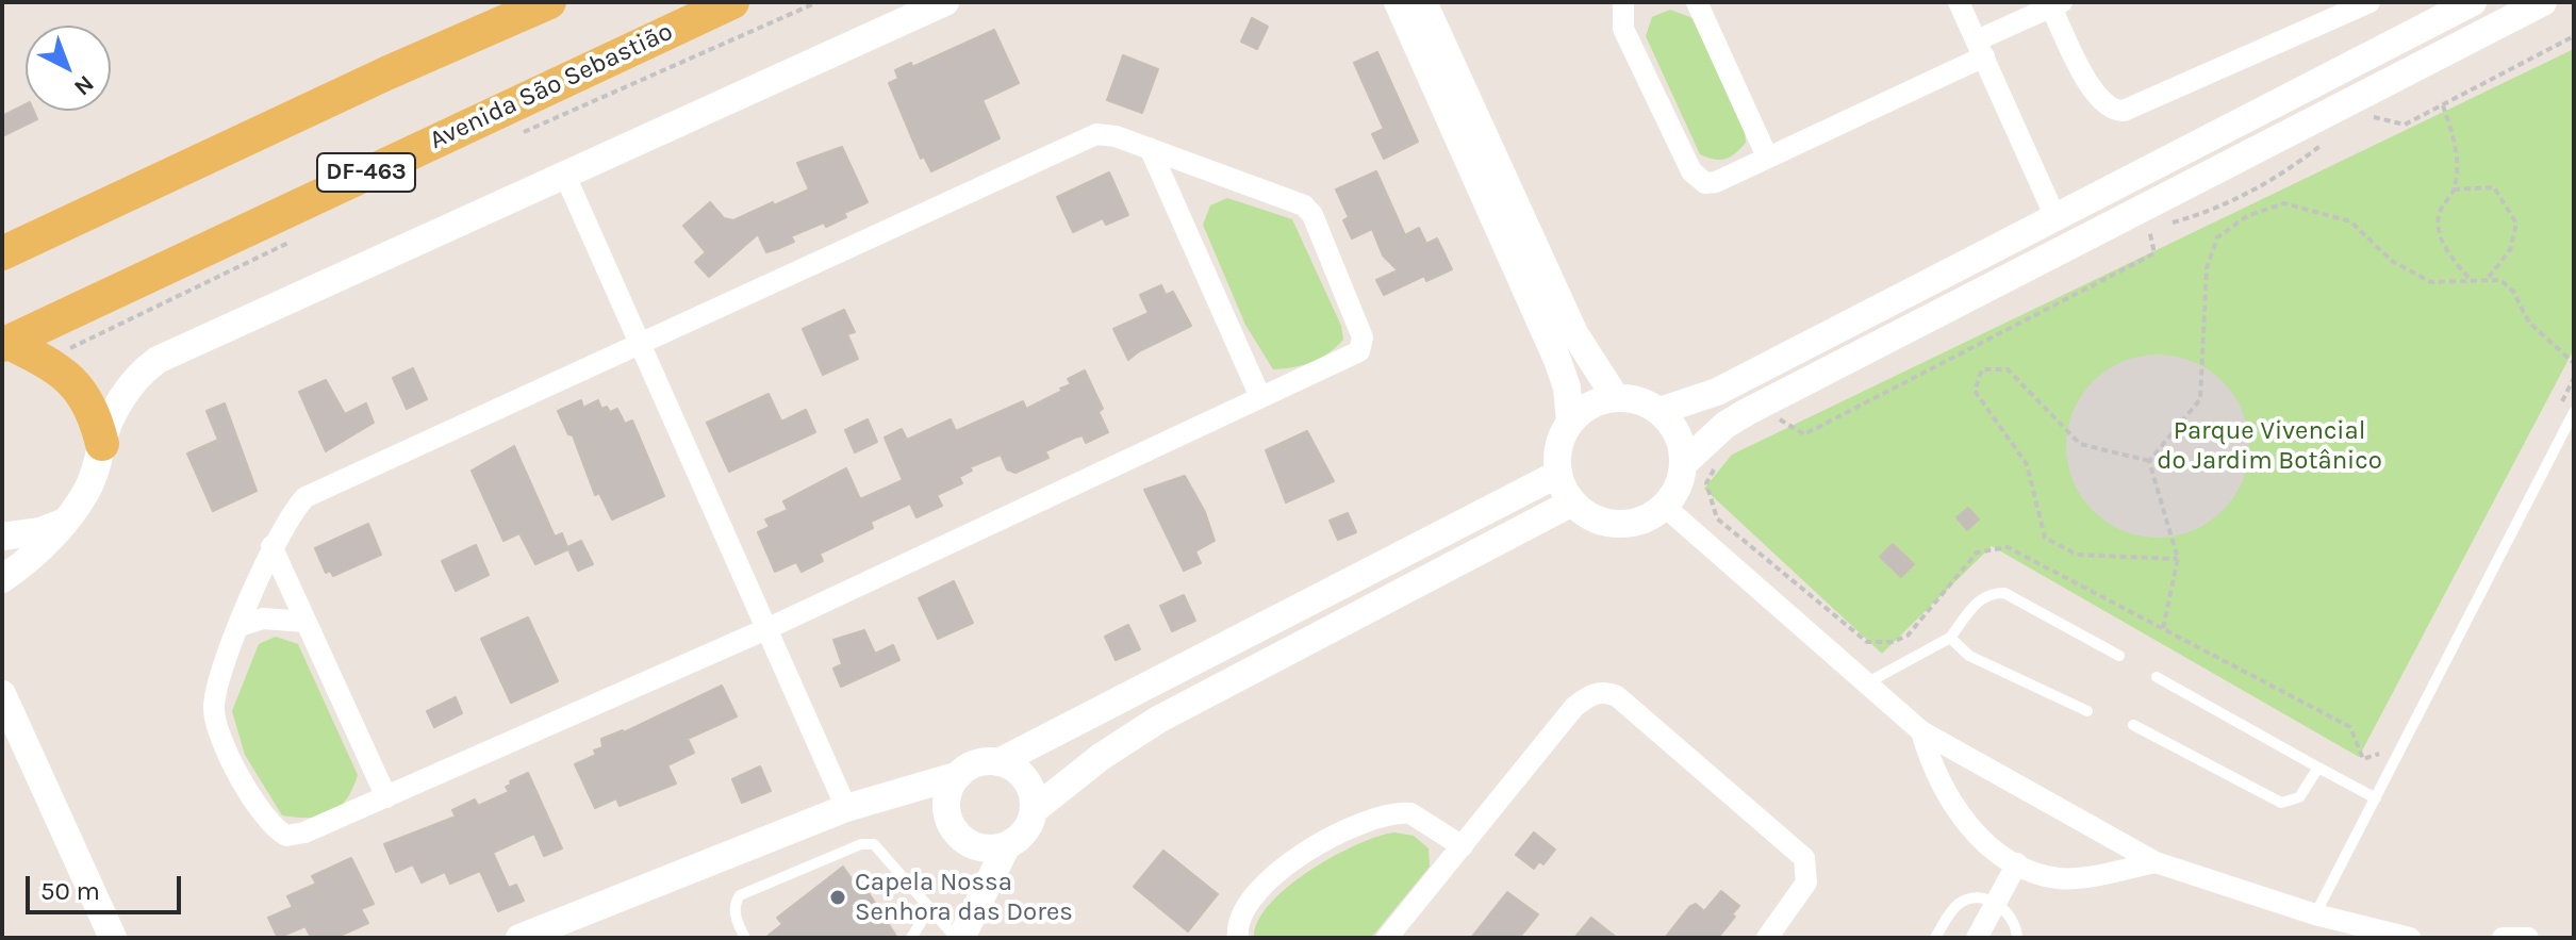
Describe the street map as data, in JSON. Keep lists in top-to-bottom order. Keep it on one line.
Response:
{"streets":{"main road":["Avenida São Sebastião","DF-463"]},"parks":["Parque Vivencial do Jardim Botânico"],"places":["Capela Nossa Senhora das Dores"],"scale_bar":"50 m","north":"bottom right"}
